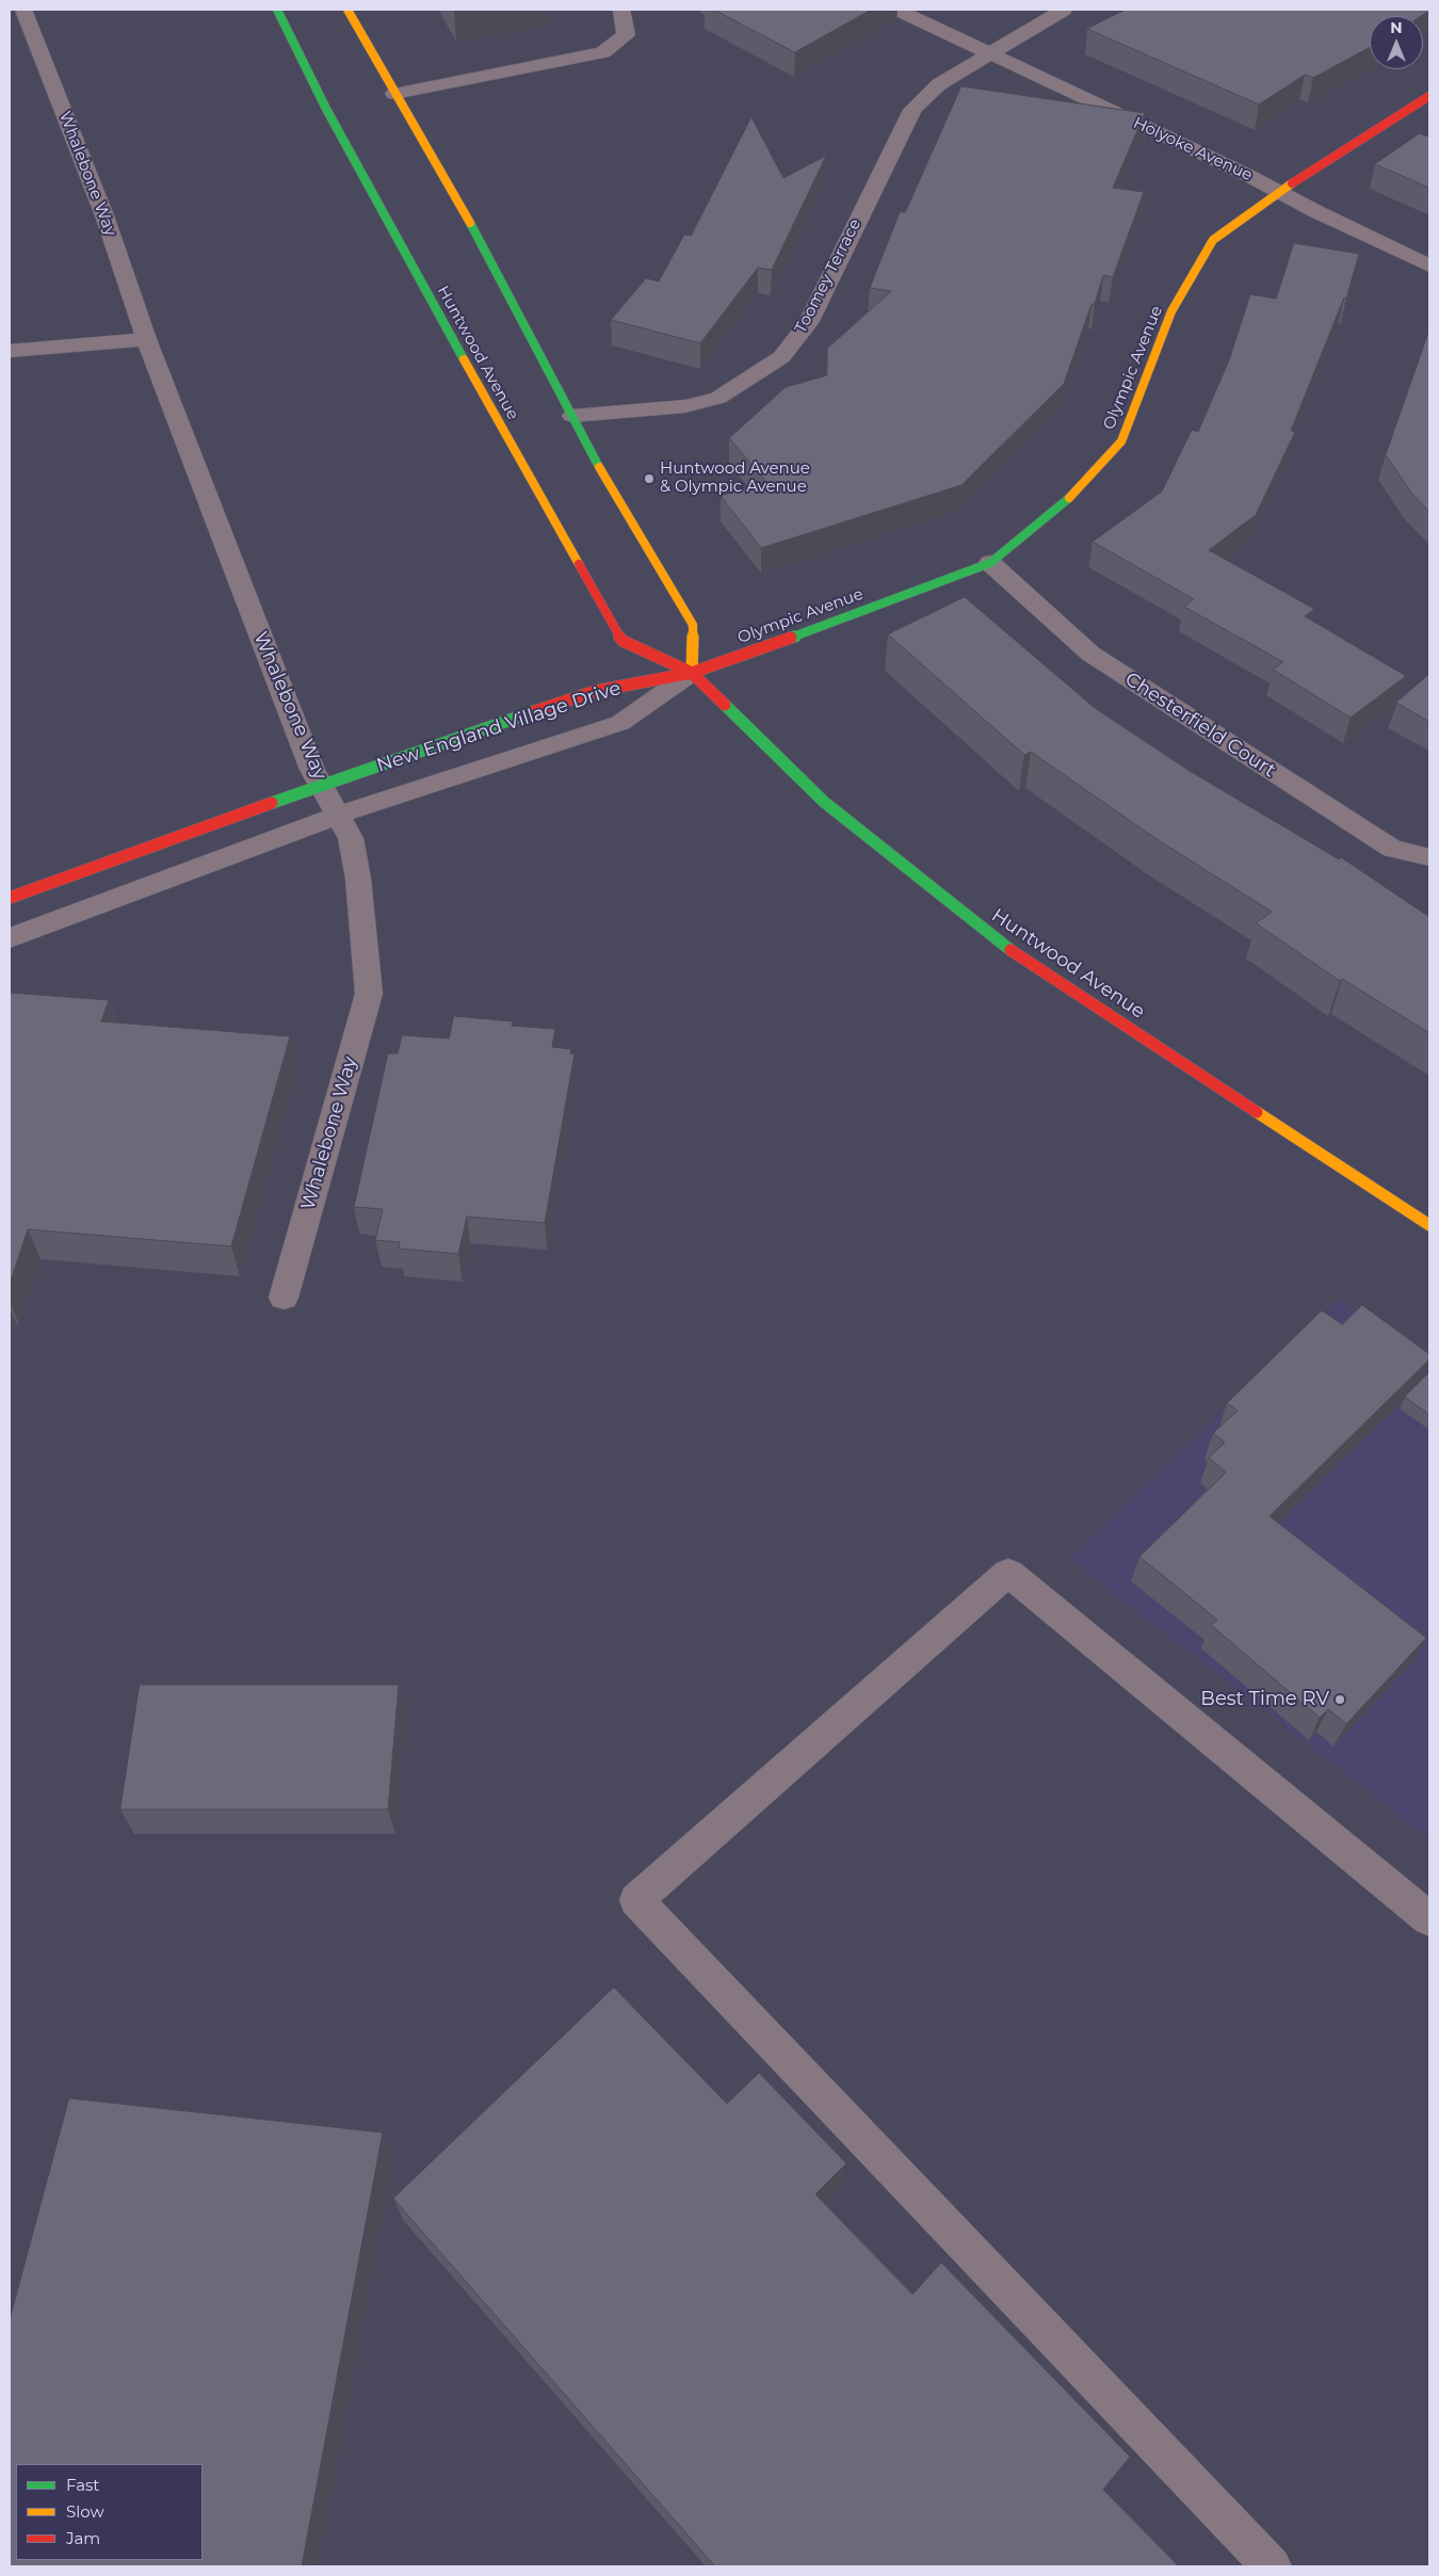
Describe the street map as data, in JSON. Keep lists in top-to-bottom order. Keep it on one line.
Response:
{"streets":{"street":["Holyoke Avenue","Whalebone Way","Toomey Terrace","Huntwood Avenue","Olympic Avenue","Chesterfield Court","New England Village Drive"]},"crossings":[["Holyoke Avenue","Toomey Terrace"],["Holyoke Avenue","Olympic Avenue"],["Whalebone Way","New England Village Drive"],["Huntwood Avenue","Olympic Avenue"],["Huntwood Avenue","New England Village Drive"],["Olympic Avenue","Chesterfield Court"],["Olympic Avenue","New England Village Drive"]],"places":["Huntwood Avenue & Olympic Avenue","Best Time RV"],"legend":["Fast","Slow","Jam"],"north":"top"}
